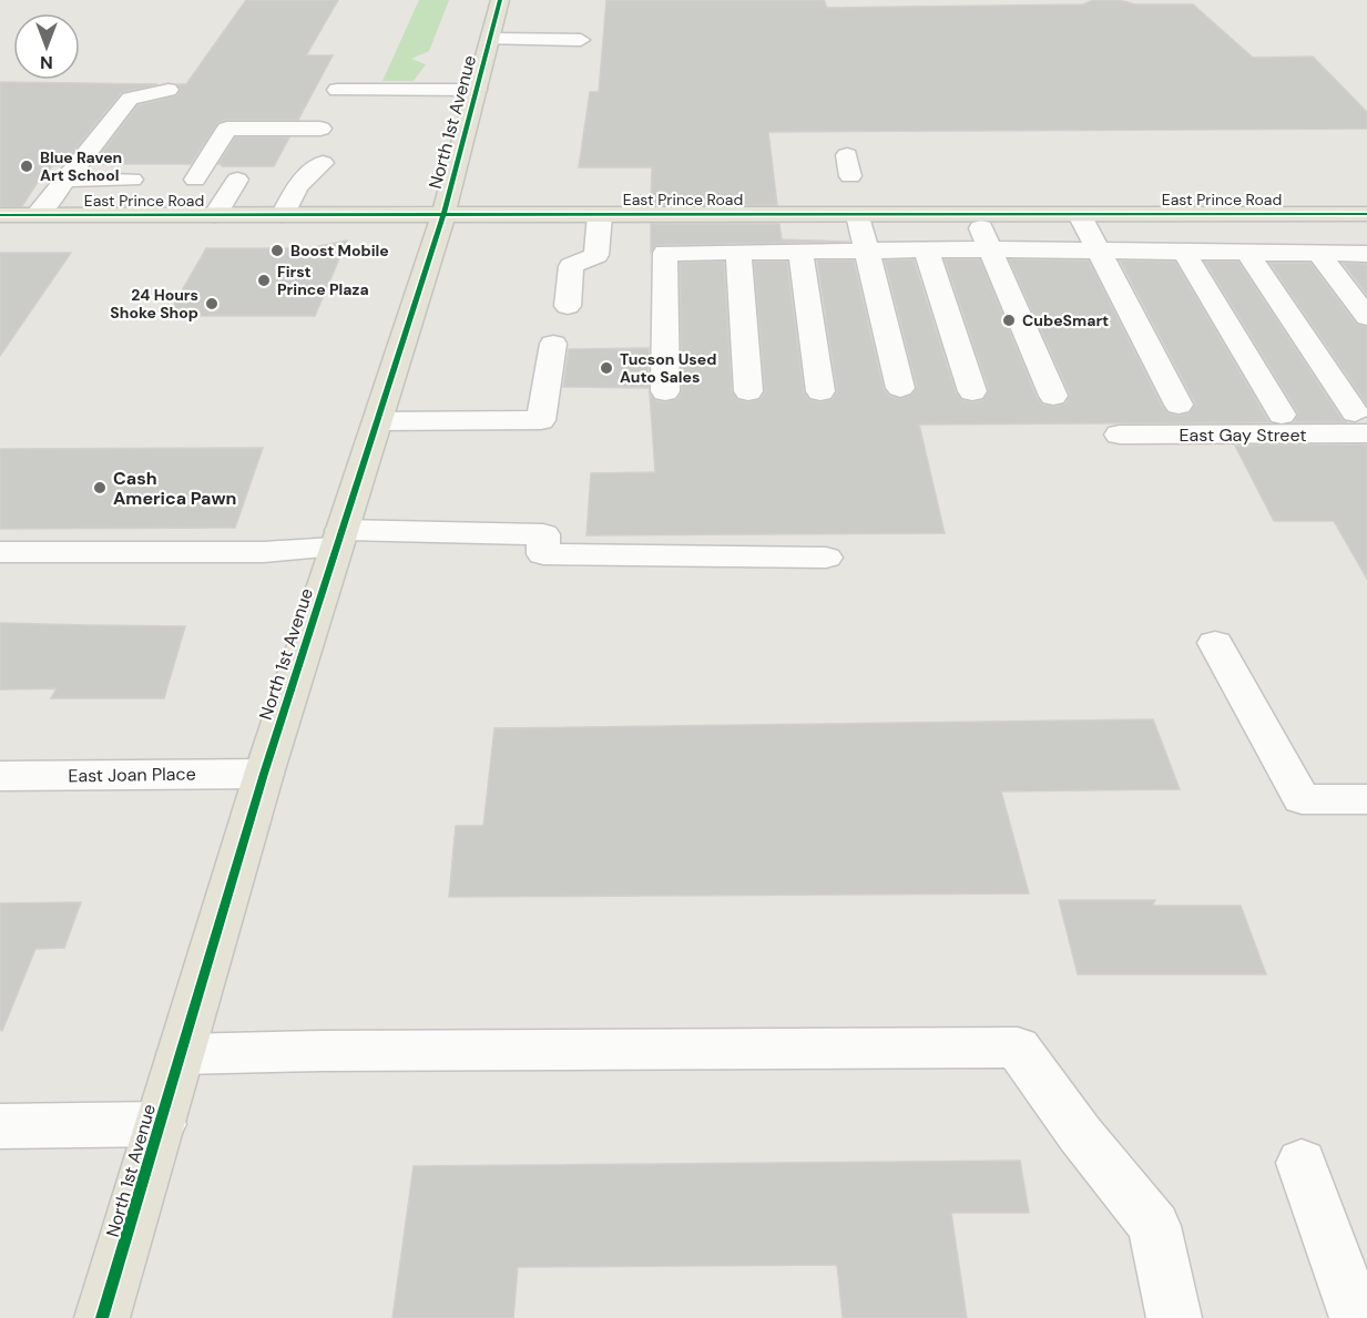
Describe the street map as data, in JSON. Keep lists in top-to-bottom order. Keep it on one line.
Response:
{"streets":{"main road":["North 1st Avenue","East Prince Road"],"street":["East Gay Street","East Joan Place"]},"crossings":[["North 1st Avenue","East Prince Road"],["North 1st Avenue","East Joan Place"]],"places":["Blue Raven Art School","Boost Mobile","First Prince Plaza","24 Hours Shoke Shop","CubeSmart","Tucson Used Auto Sales","Cash America Pawn"],"north":"bottom"}
